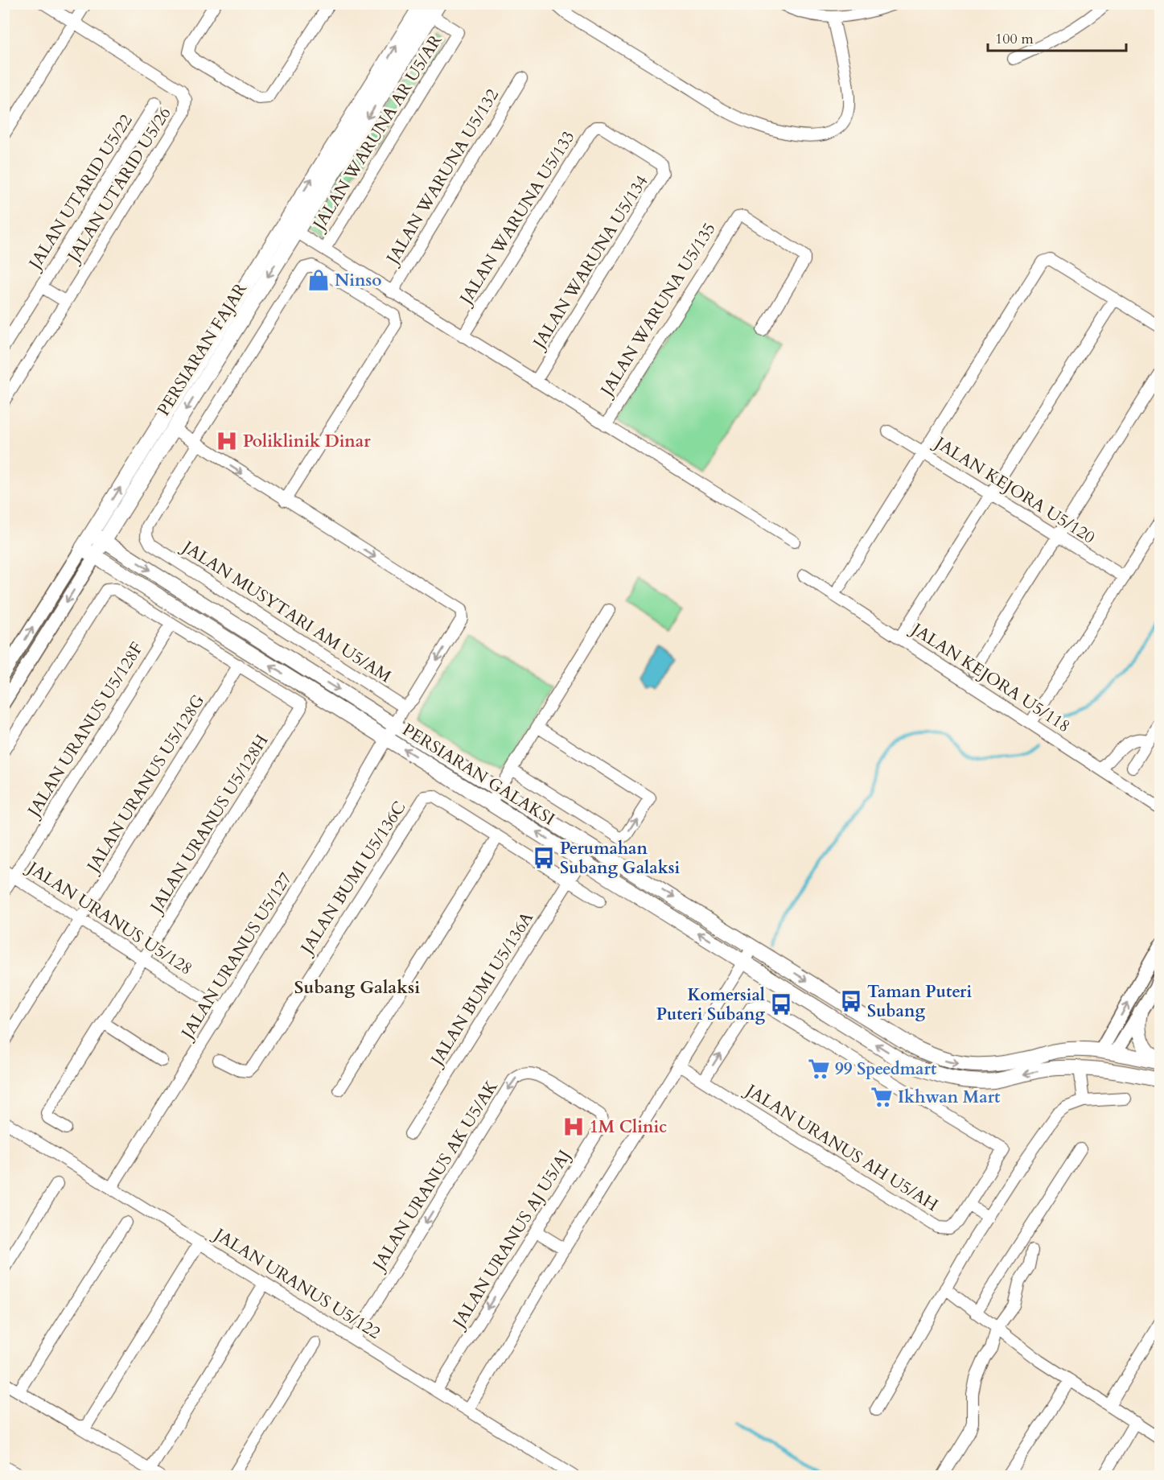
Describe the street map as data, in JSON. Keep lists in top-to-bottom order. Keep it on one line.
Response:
{"streets":{"main road":["PERSIARAN FAJAR","PERSIARAN GALAKSI"],"street":["JALAN WARUNA AR U5/AR","JALAN WARUNA U5/132","JALAN UTARID U5/26","JALAN UTARID U5/22","JALAN WARUNA U5/133","JALAN WARUNA U5/134","JALAN WARUNA U5/135","JALAN KEJORA U5/120","JALAN MUSYTARI AM U5/AM","JALAN KEJORA U5/118","JALAN URANUS U5/128F","JALAN URANUS U5/128G","JALAN URANUS U5/128H","JALAN BUMI U5/136C","JALAN URANUS U5/128","JALAN URANUS U5/127","JALAN BUMI U5/136A","JALAN URANUS AH U5/AH","JALAN URANUS AK U5/AK","JALAN URANUS AJ U5/AJ","JALAN URANUS U5/122"]},"crossings":[["JALAN WARUNA AR U5/AR","PERSIARAN FAJAR"],["JALAN WARUNA U5/133","JALAN WARUNA U5/134"],["PERSIARAN FAJAR","PERSIARAN GALAKSI"],["JALAN URANUS U5/128F","JALAN URANUS U5/128"],["PERSIARAN GALAKSI","JALAN URANUS U5/127"],["PERSIARAN GALAKSI","JALAN BUMI U5/136A"],["JALAN URANUS U5/128G","JALAN URANUS U5/128H"],["JALAN URANUS U5/128G","JALAN URANUS U5/128"],["JALAN URANUS U5/128H","JALAN URANUS U5/128"],["JALAN URANUS U5/128","JALAN URANUS U5/127"],["JALAN URANUS U5/127","JALAN URANUS U5/122"],["JALAN URANUS AK U5/AK","JALAN URANUS AJ U5/AJ"],["JALAN URANUS AK U5/AK","JALAN URANUS U5/122"],["JALAN URANUS AJ U5/AJ","JALAN URANUS U5/122"]],"one_way":["JALAN URANUS AK U5/AK"],"districts":["Subang Galaksi"],"places":{"shop":["Ninso"],"hospital":["Poliklinik Dinar","1M Clinic"],"bus stop":["Perumahan Subang Galaksi","Taman Puteri Subang","Komersial Puteri Subang"],"supermarket":["99 Speedmart","Ikhwan Mart"]},"scale_bar":"100 m"}
